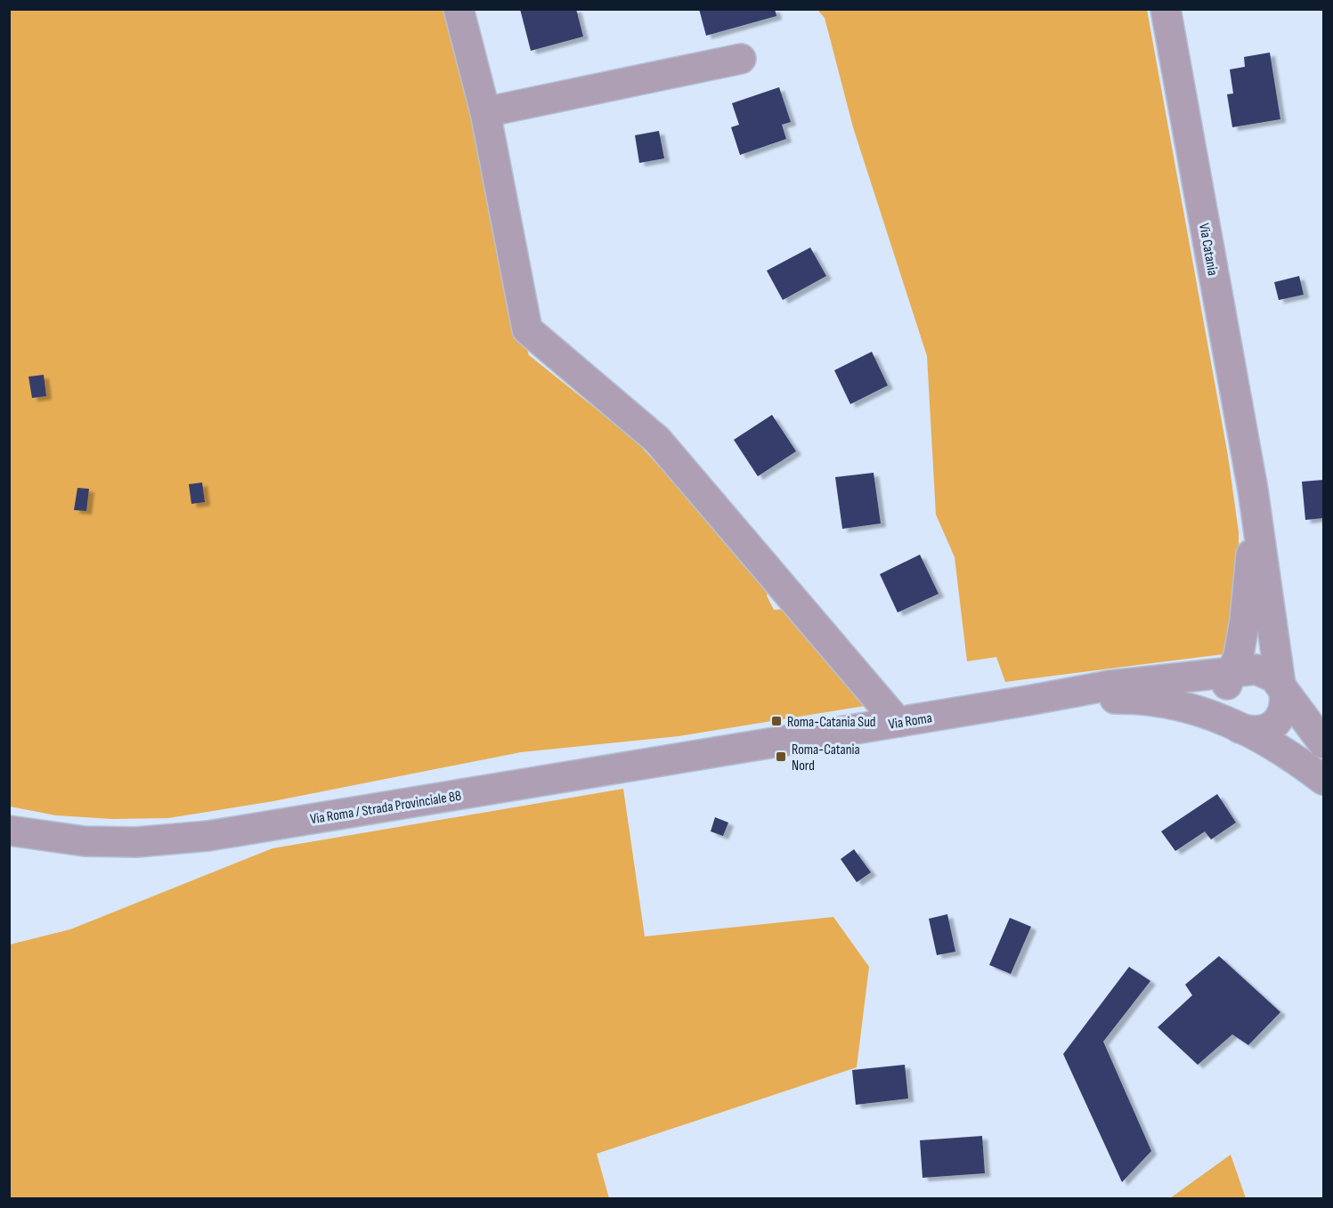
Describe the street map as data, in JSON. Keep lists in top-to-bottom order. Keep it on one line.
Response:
{"streets":{"street":["Via Catania","Via Roma","Via Roma / Strada Provinciale 88"]},"crossings":[["Via Roma","Via Roma / Strada Provinciale 88"]],"places":{"transit":["Roma-Catania Sud","Roma-Catania Nord"]}}
